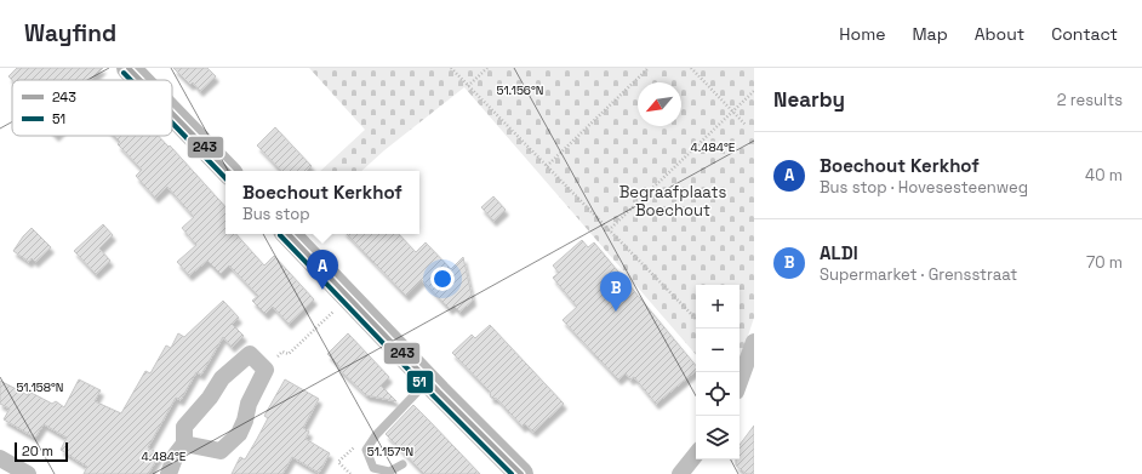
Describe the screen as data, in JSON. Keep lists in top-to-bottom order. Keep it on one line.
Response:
{"parks":["Begraafplaats Boechout"],"lines":["transit line 243","transit line 51"],"legend":["243","51"],"scale_bar":"20 m","north":"bottom left","page":{"header":"Wayfind","nav":["Home","Map","About","Contact"],"heading":["Nearby","2 results"],"list":[{"mark":"A","name":"Boechout Kerkhof","note":"Bus stop · Hovesesteenweg","value":"40 m"},{"mark":"B","name":"ALDI","note":"Supermarket · Grensstraat","value":"70 m"}],"popup":["Boechout Kerkhof","Bus stop"],"pins":["A","B"],"map_buttons":["+","−"],"scale":"20 m"},"coordinates":["51.156°N","4.484°E","51.158°N","51.157°N"]}
